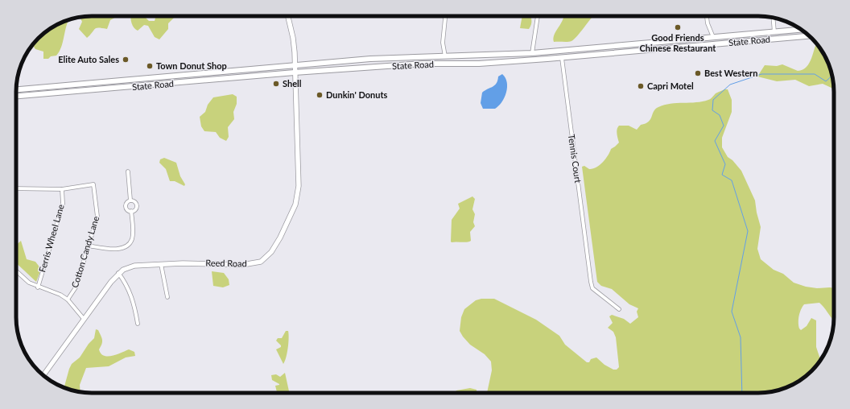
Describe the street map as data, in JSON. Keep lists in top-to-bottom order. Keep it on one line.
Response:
{"streets":{"main road":["State Road"],"street":["Tennis Court","Ferris Wheel Lane","Cotton Candy Lane","Reed Road"]},"crossings":[["State Road","Tennis Court"],["State Road","Reed Road"],["Ferris Wheel Lane","Cotton Candy Lane"]],"places":["Good Friends Chinese Restaurant","Elite Auto Sales","Town Donut Shop","Best Western","Shell","Capri Motel","Dunkin' Donuts"]}
